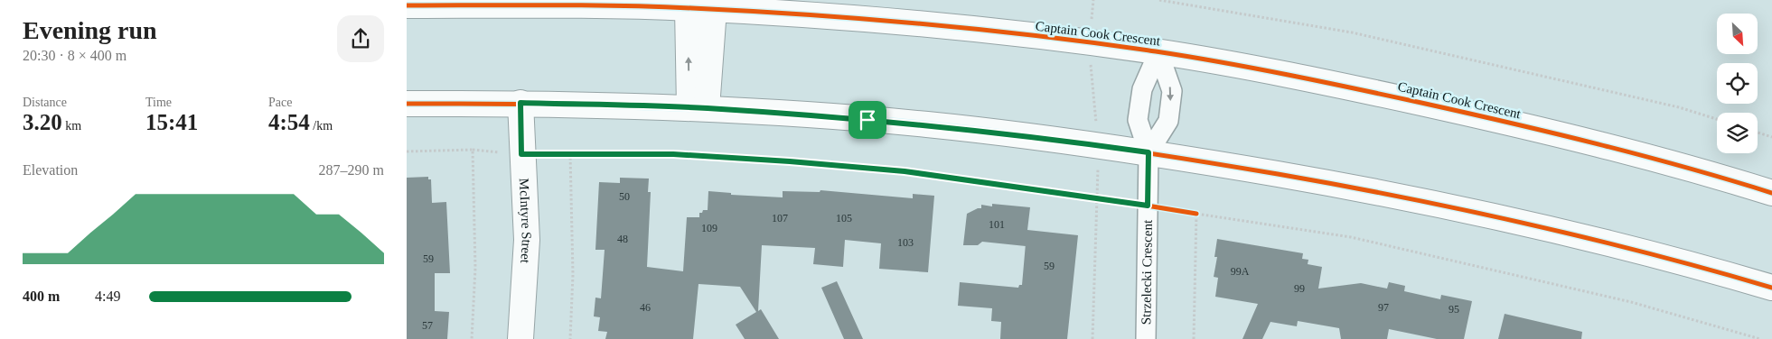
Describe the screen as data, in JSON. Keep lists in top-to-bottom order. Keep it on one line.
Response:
{"streets":{"main road":["Captain Cook Crescent","McIntyre Street"],"street":["Strzelecki Crescent"]},"crossings":[["Captain Cook Crescent","Strzelecki Crescent"]],"house_numbers":["50","107","105","101","109","48","103","59","59","99A","99","46","97","95","57"],"north":"bottom right","page":{"heading":["Evening run","20:30 · 8 × 400 m"],"stats":[["Distance","3.20 km"],["Time","15:41"],["Pace","4:54 /km"]],"chart":["Elevation","287–290 m"],"list":[{"name":"400 m","note":"4:49"}]}}
